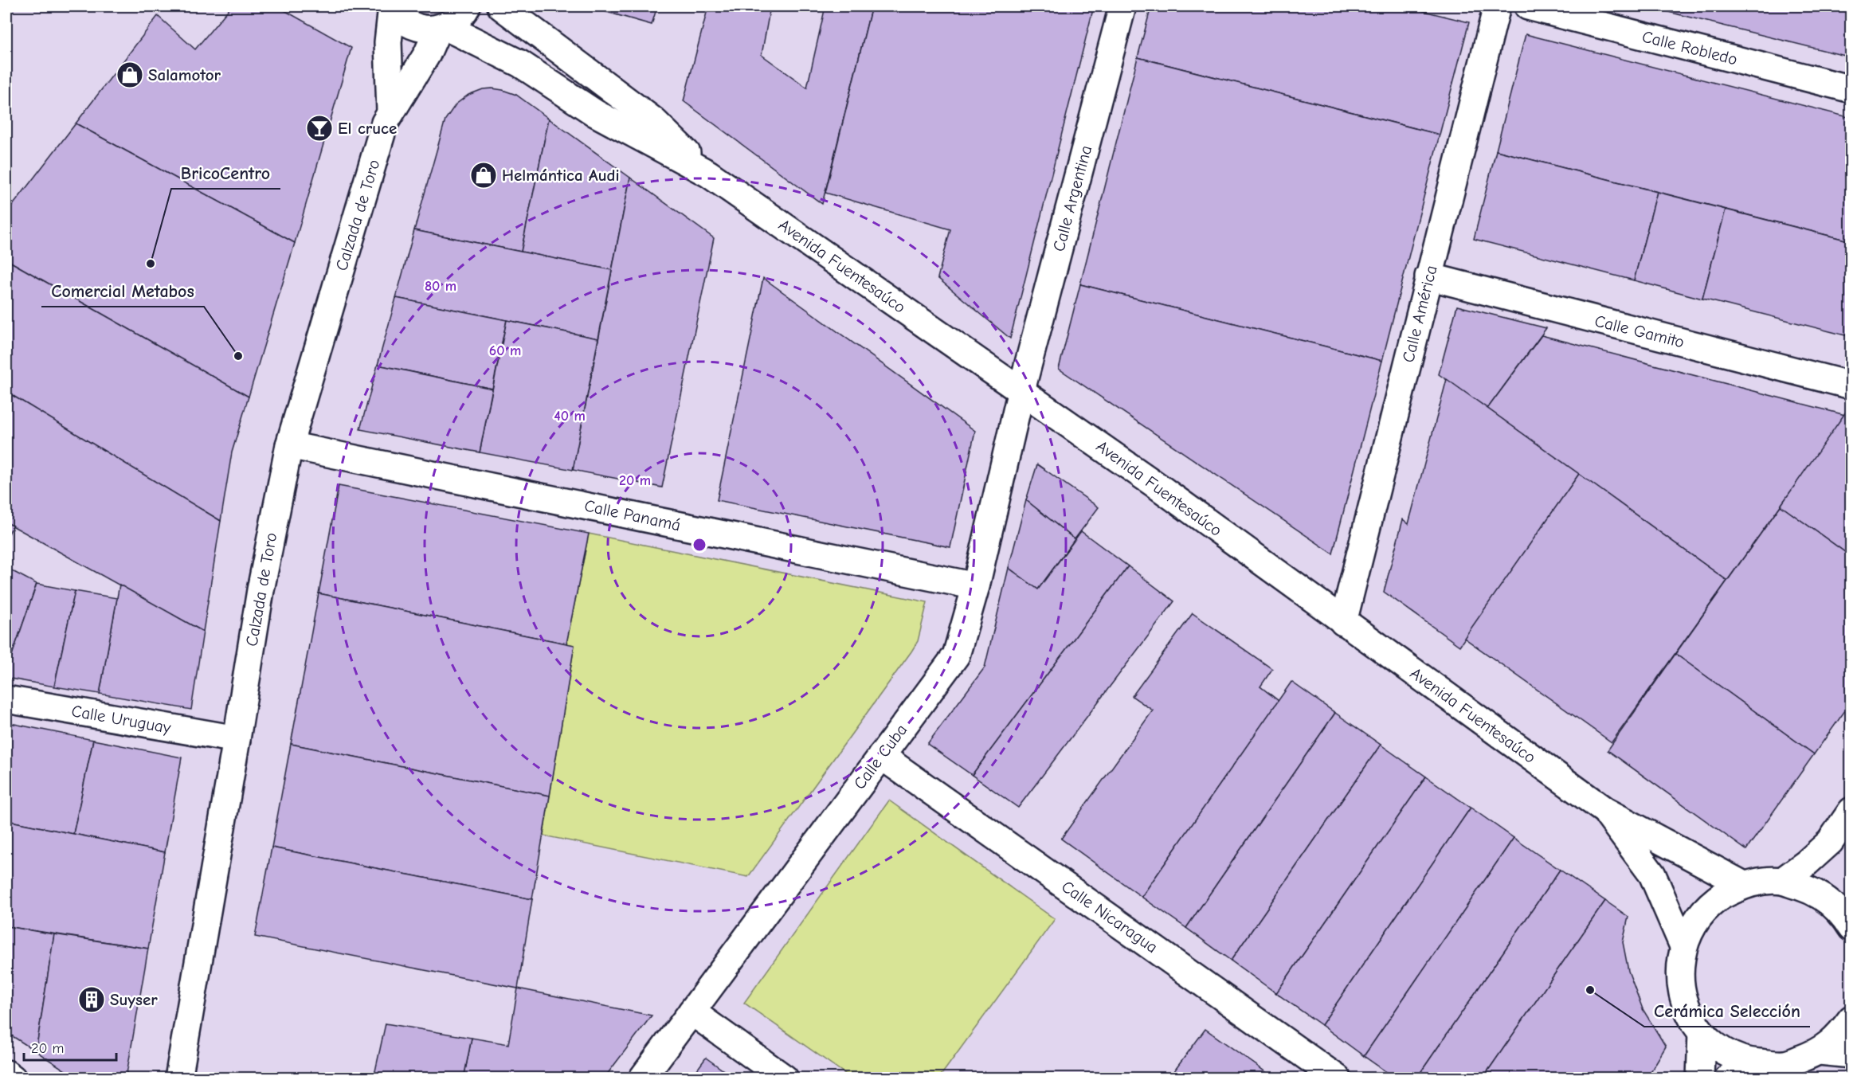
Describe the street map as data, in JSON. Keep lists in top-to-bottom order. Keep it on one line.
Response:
{"streets":{"street":["Calle Robledo","Calle Argentina","Calzada de Toro","Avenida Fuentesaúco","Calle América","Calle Gamito","Calle Panamá","Calle Uruguay","Calle Cuba","Calle Nicaragua"]},"crossings":[["Calle Argentina","Avenida Fuentesaúco"],["Calle Argentina","Calle Cuba"],["Calzada de Toro","Avenida Fuentesaúco"],["Calzada de Toro","Calle Panamá"],["Calzada de Toro","Calle Uruguay"],["Avenida Fuentesaúco","Calle América"],["Avenida Fuentesaúco","Calle Cuba"],["Calle América","Calle Gamito"],["Calle Panamá","Calle Cuba"],["Calle Cuba","Calle Nicaragua"]],"places":{"shop":["Salamotor","Helmántica Audi"],"bar":["El cruce"],"other":["BricoCentro","Comercial Metabos","Cerámica Selección"],"building":["Suyser"]},"scale_bar":"20 m","rings":["80 m","60 m","40 m","20 m"]}
